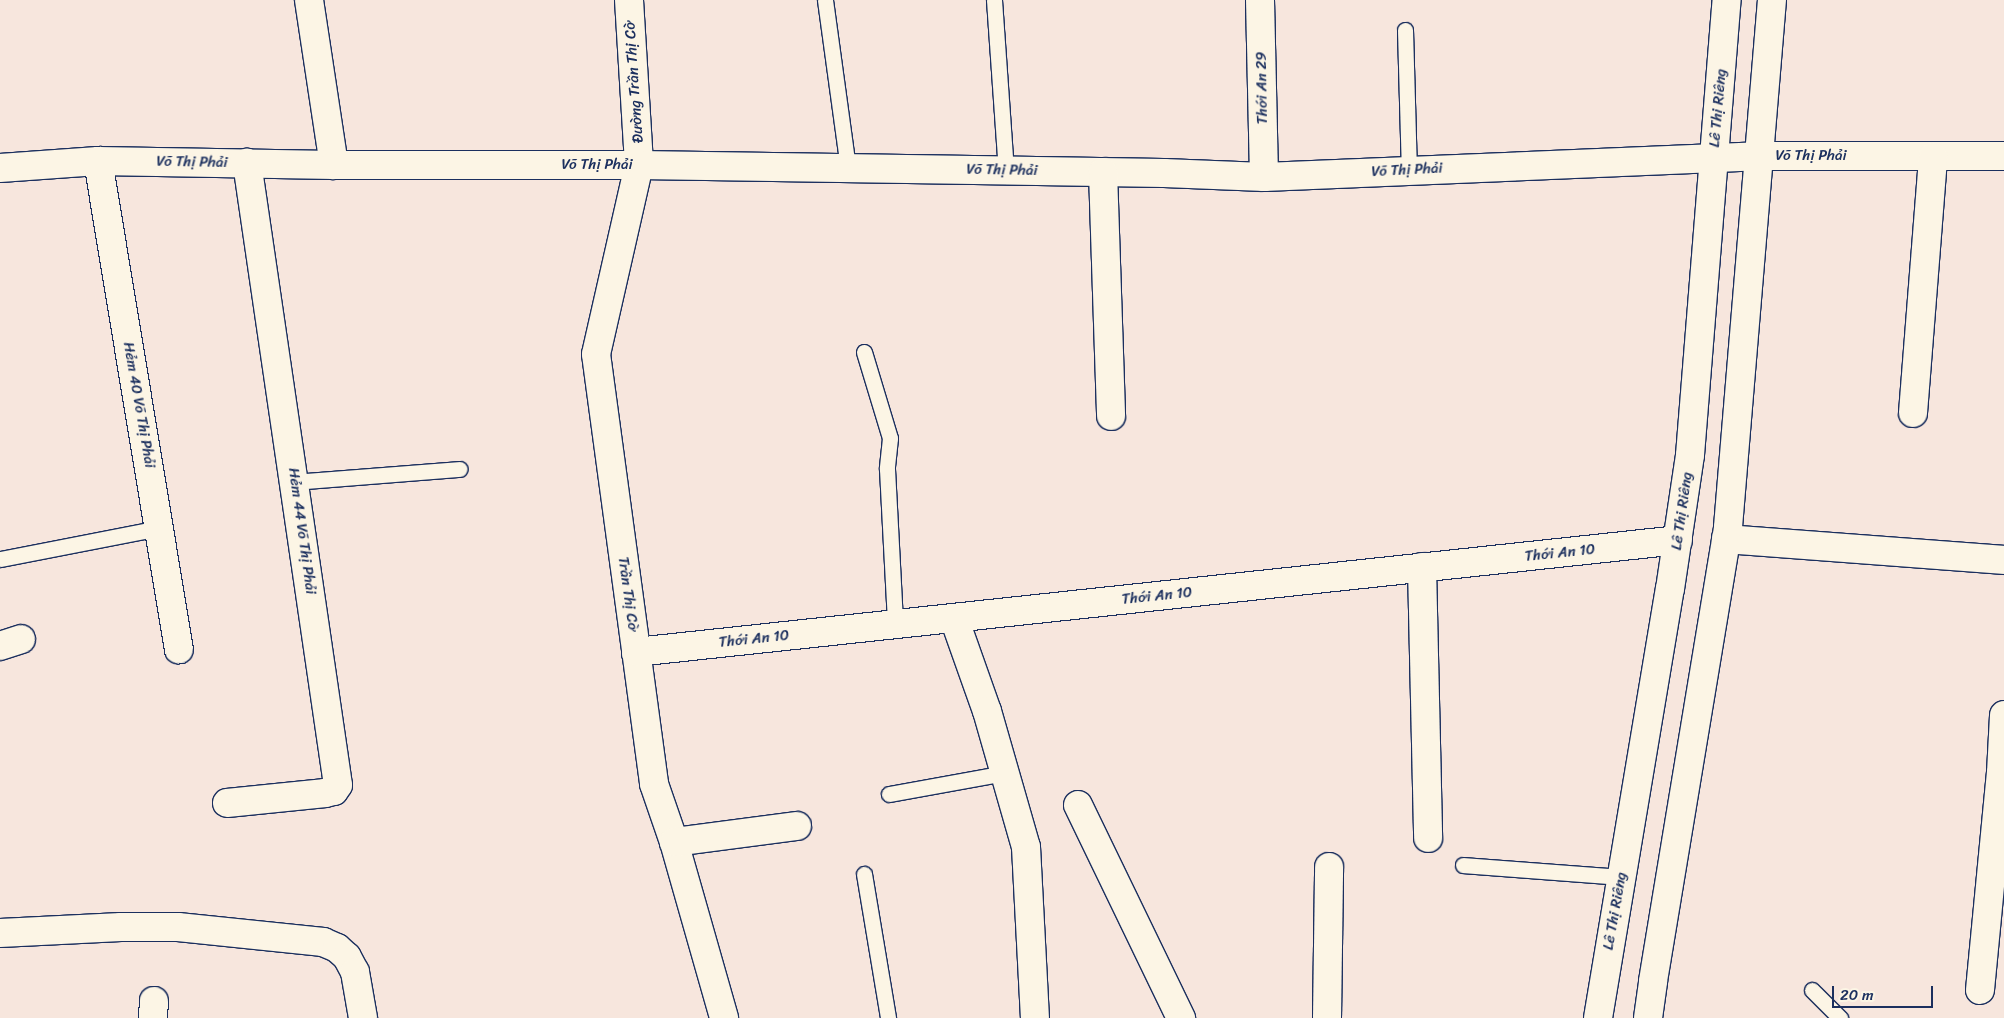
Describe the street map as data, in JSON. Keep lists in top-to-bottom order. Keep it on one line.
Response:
{"streets":{"street":["Đường Trần Thị Cờ","Thới An 29","Lê Thị Riêng","Võ Thị Phải","Hẻm 40 Võ Thị Phải","Hẻm 44 Võ Thị Phải","Thới An 10","Trần Thị Cờ"]},"crossings":[["Đường Trần Thị Cờ","Võ Thị Phải"],["Đường Trần Thị Cờ","Trần Thị Cờ"],["Thới An 29","Võ Thị Phải"],["Lê Thị Riêng","Võ Thị Phải"],["Lê Thị Riêng","Thới An 10"],["Võ Thị Phải","Hẻm 40 Võ Thị Phải"],["Võ Thị Phải","Hẻm 44 Võ Thị Phải"],["Võ Thị Phải","Trần Thị Cờ"],["Thới An 10","Trần Thị Cờ"]],"scale_bar":"20 m"}
